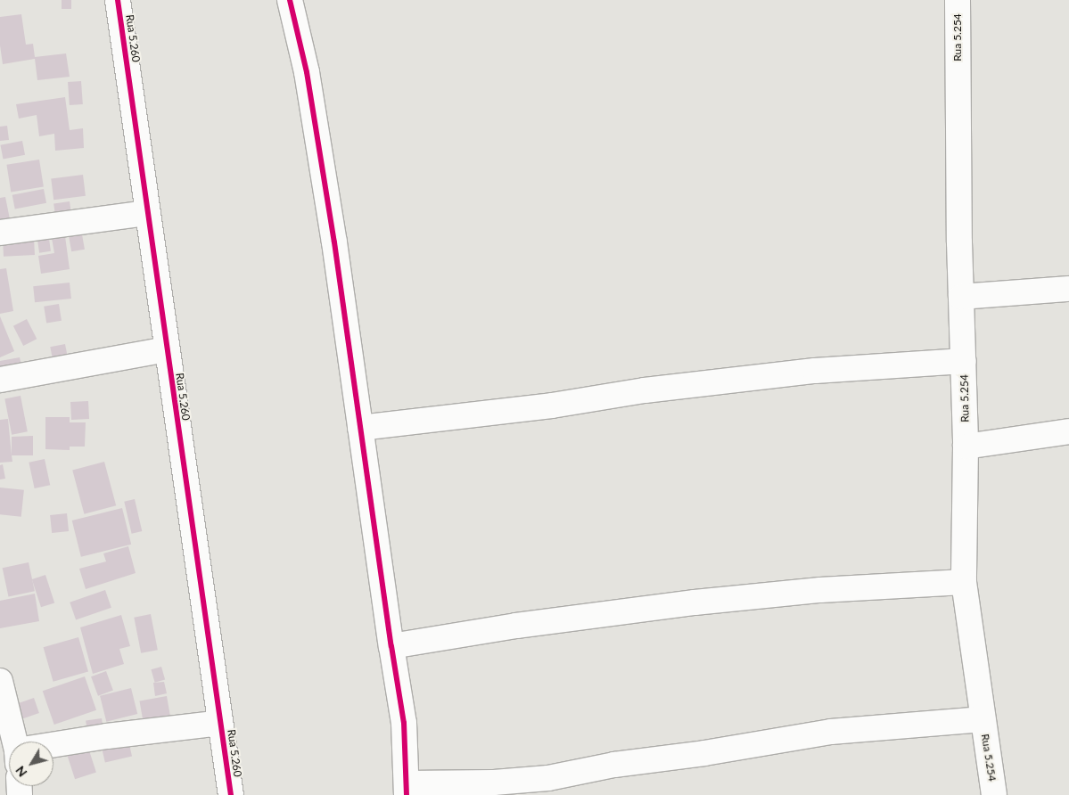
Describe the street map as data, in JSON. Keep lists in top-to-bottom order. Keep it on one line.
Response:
{"streets":{"street":["Rua 5.254","Rua 5.260"]},"north":"bottom left"}
